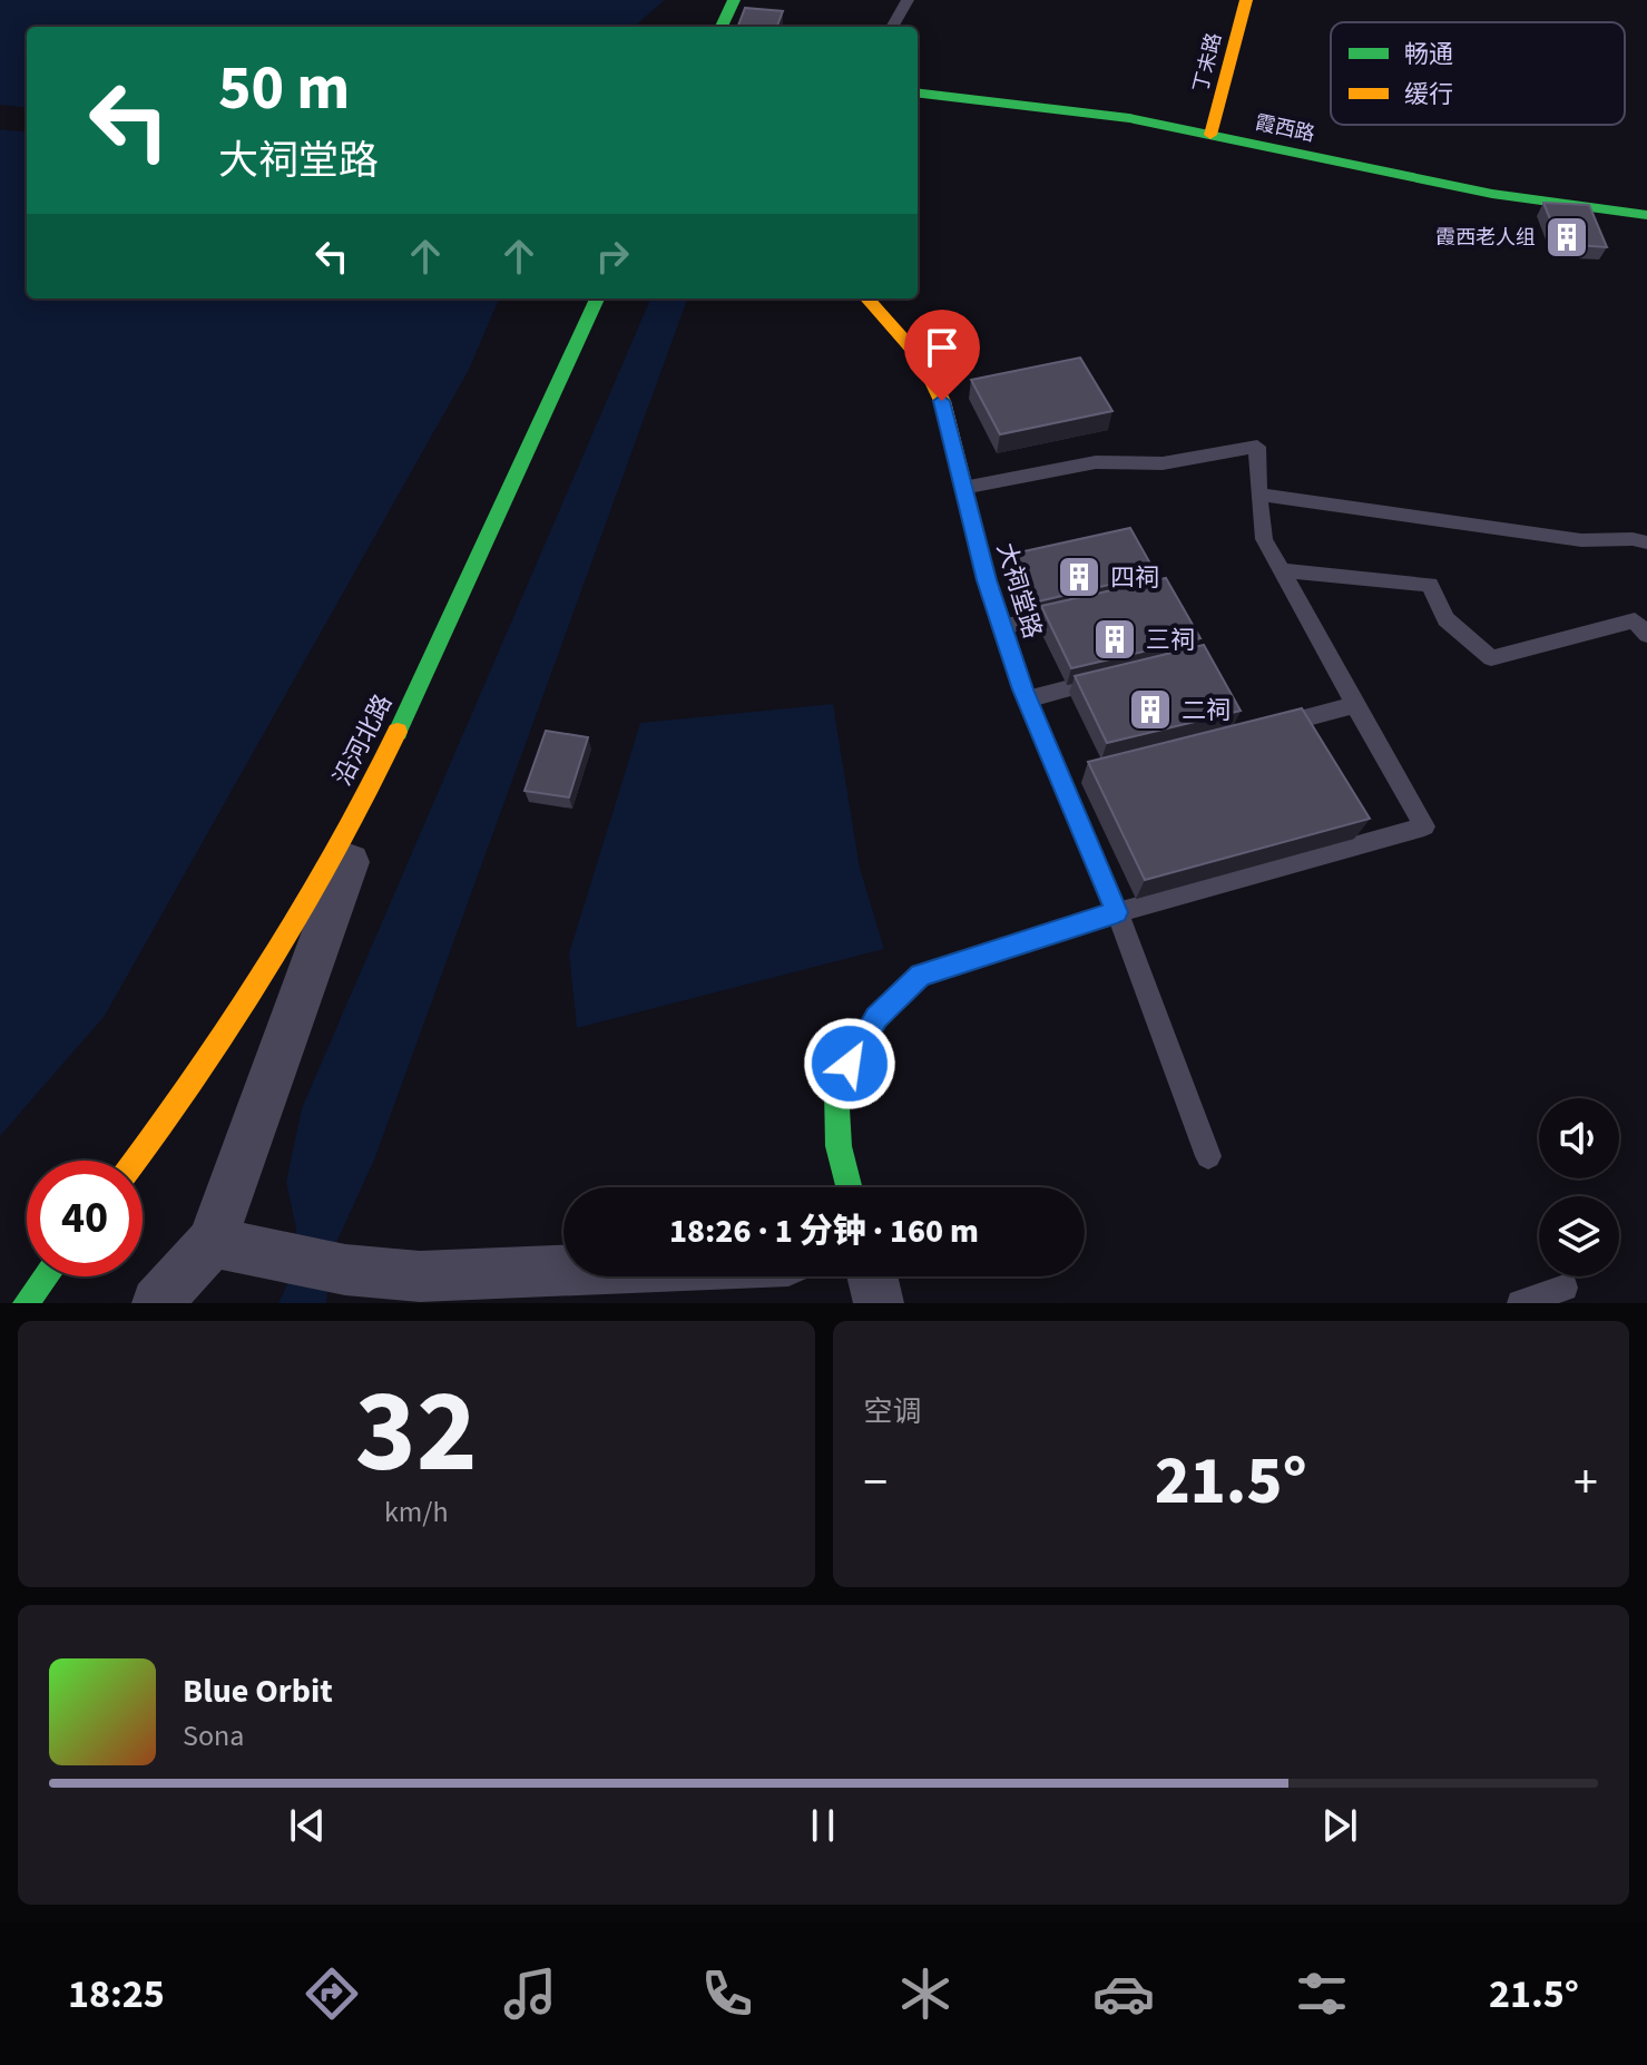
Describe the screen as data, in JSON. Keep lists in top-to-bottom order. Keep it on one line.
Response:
{"streets":{"street":["丁未路","霞西路","大祠堂路","沿河北路"]},"crossings":[["丁未路","霞西路"]],"places":{"building":["霞西老人组","四祠","三祠","二祠"]},"legend":["畅通","缓行"],"page":{"turn":["50 m","大祠堂路"],"limit":"40","trip":"18:26 · 1 分钟 · 160 m","tile":[["32","km/h"],"空调"],"heat":["−","21.5°","+"],"song":["Blue Orbit","Sona"],"tabs":["18:25","21.5°"]}}
